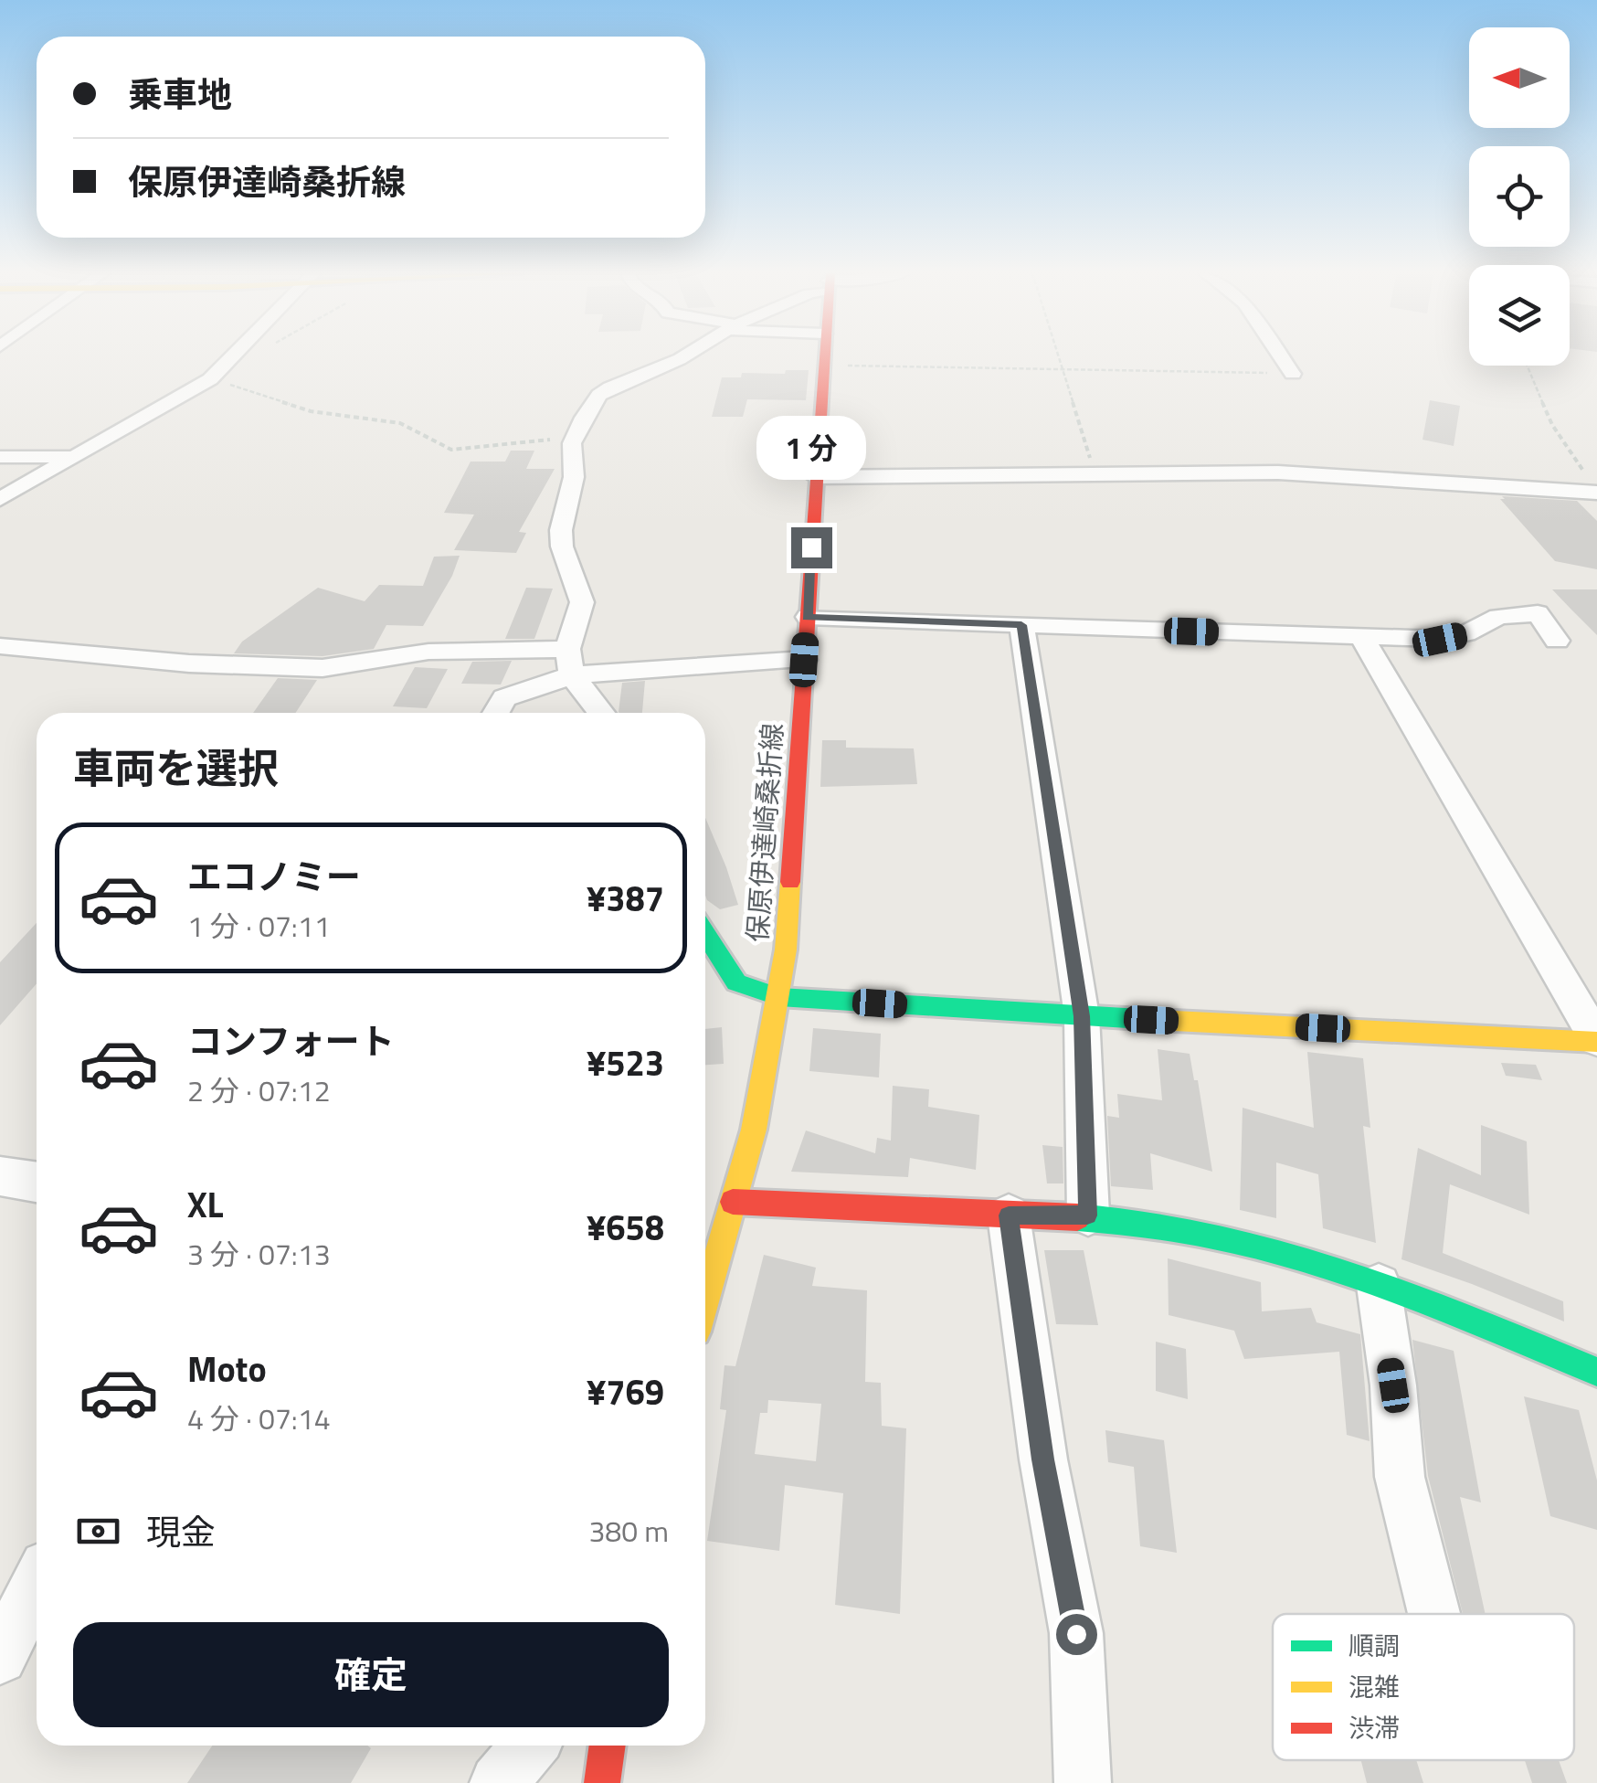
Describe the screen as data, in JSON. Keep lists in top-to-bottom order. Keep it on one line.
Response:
{"streets":{"main road":["保原伊達崎桑折線"]},"legend":["順調","混雑","渋滞"],"north":"left","page":{"banner":["乗車地","保原伊達崎桑折線"],"bubble":"1 分","heading":"車両を選択","list":[{"name":"エコノミー","note":"1 分 · 07:11","value":"¥387"},{"name":"コンフォート","note":"2 分 · 07:12","value":"¥523"},{"name":"XL","note":"3 分 · 07:13","value":"¥658"},{"name":"Moto","note":"4 分 · 07:14","value":"¥769"}],"pay":["現金","380 m"],"buttons":"確定"}}
